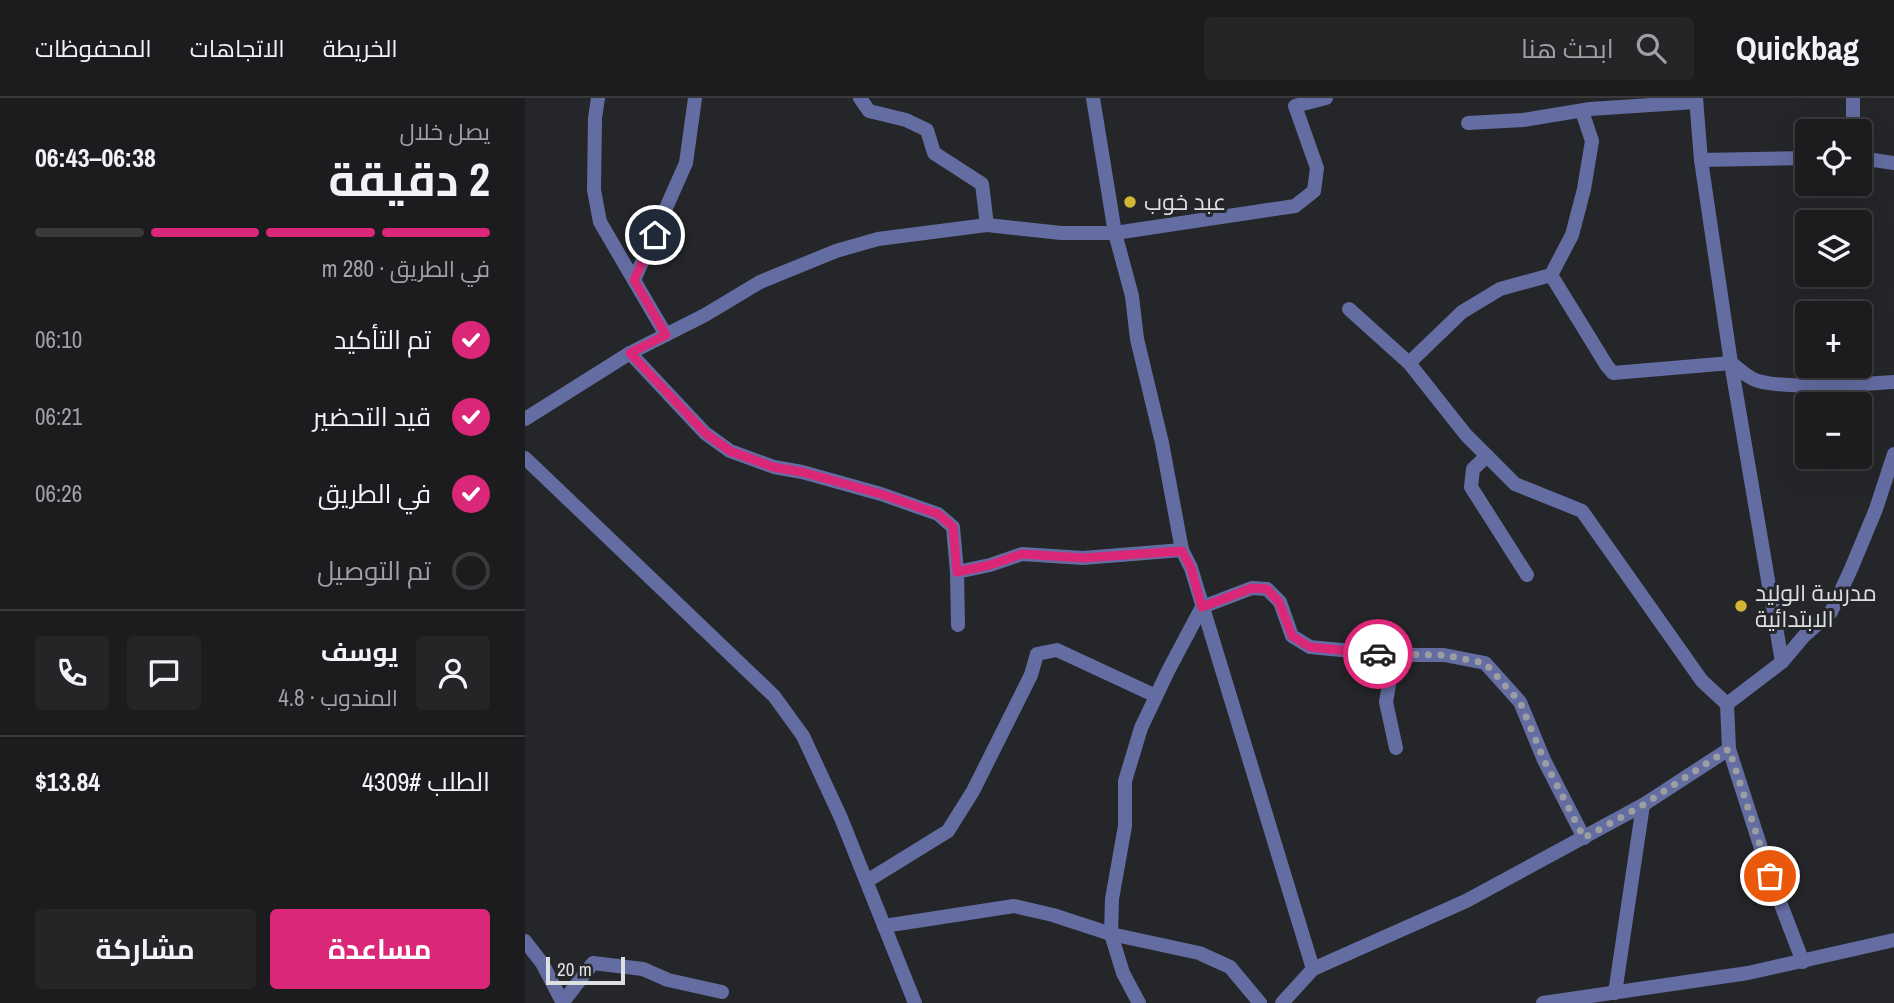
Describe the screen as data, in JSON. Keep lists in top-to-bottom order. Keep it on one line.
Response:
{"places":["عبد خوب","مدرسة الوليد الابتدائية"],"scale_bar":"20 m","page":{"header":"Quickbag","search":"ابحث هنا","nav":["الخريطة","الاتجاهات","المحفوظات"],"heading":["2 دقيقة","يصل خلال","06:38–06:43"],"panel":["يوسف","المندوب · 4.8","الطلب #4309","$13.84"],"map_buttons":["+","−"],"bar":"في الطريق · 280 m","list":[["تم التأكيد","06:10"],["قيد التحضير","06:21"],["في الطريق","06:26"],"تم التوصيل"],"buttons":["مساعدة","مشاركة"],"scale":"20 m"}}
